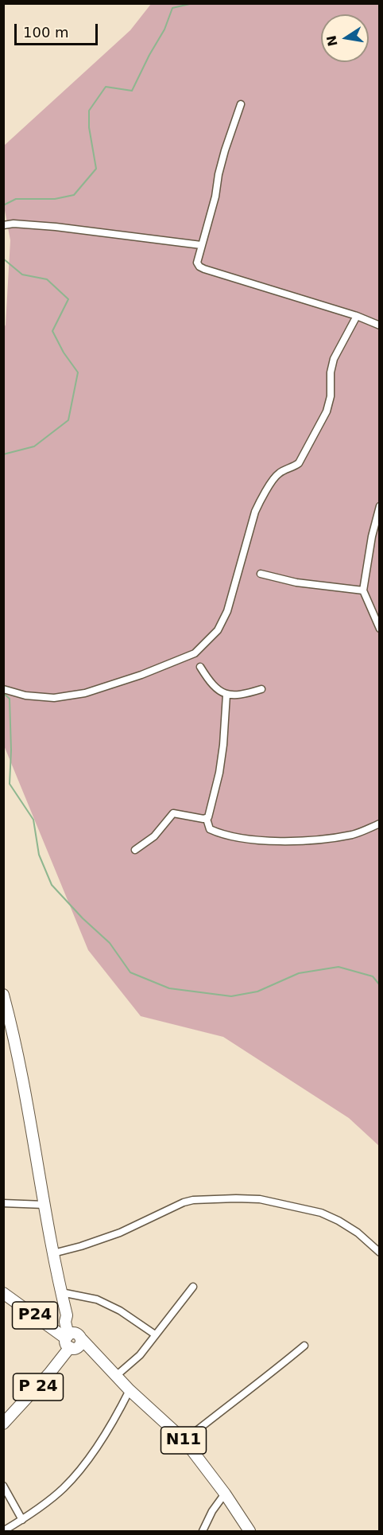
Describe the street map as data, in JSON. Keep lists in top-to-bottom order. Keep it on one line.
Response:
{"streets":{"main road":["P24","P 24","N11"]},"crossings":[["P24","P 24"],["P24","N11"],["P 24","N11"]],"scale_bar":"100 m","north":"left"}
